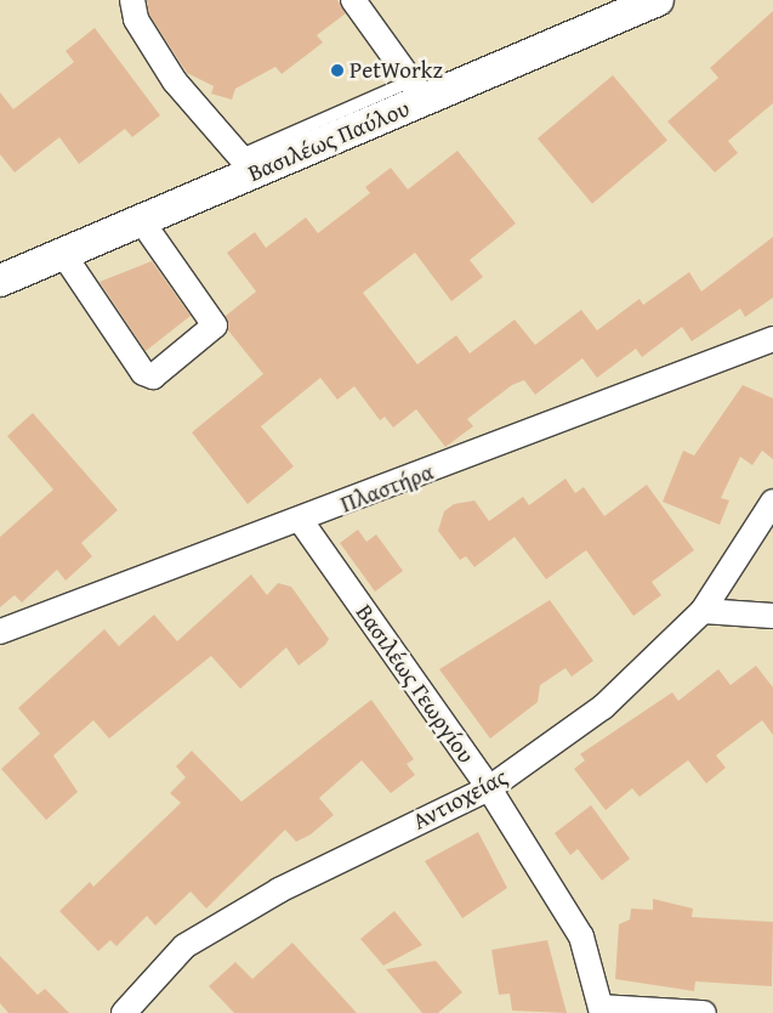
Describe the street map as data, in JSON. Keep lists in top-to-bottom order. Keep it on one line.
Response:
{"streets":{"street":["Βασιλέως Παύλου","Πλαστήρα","Βασιλέως Γεωργίου","Αντιοχείας"]},"crossings":[["Πλαστήρα","Βασιλέως Γεωργίου"],["Βασιλέως Γεωργίου","Αντιοχείας"]],"places":["PetWorkz"]}
